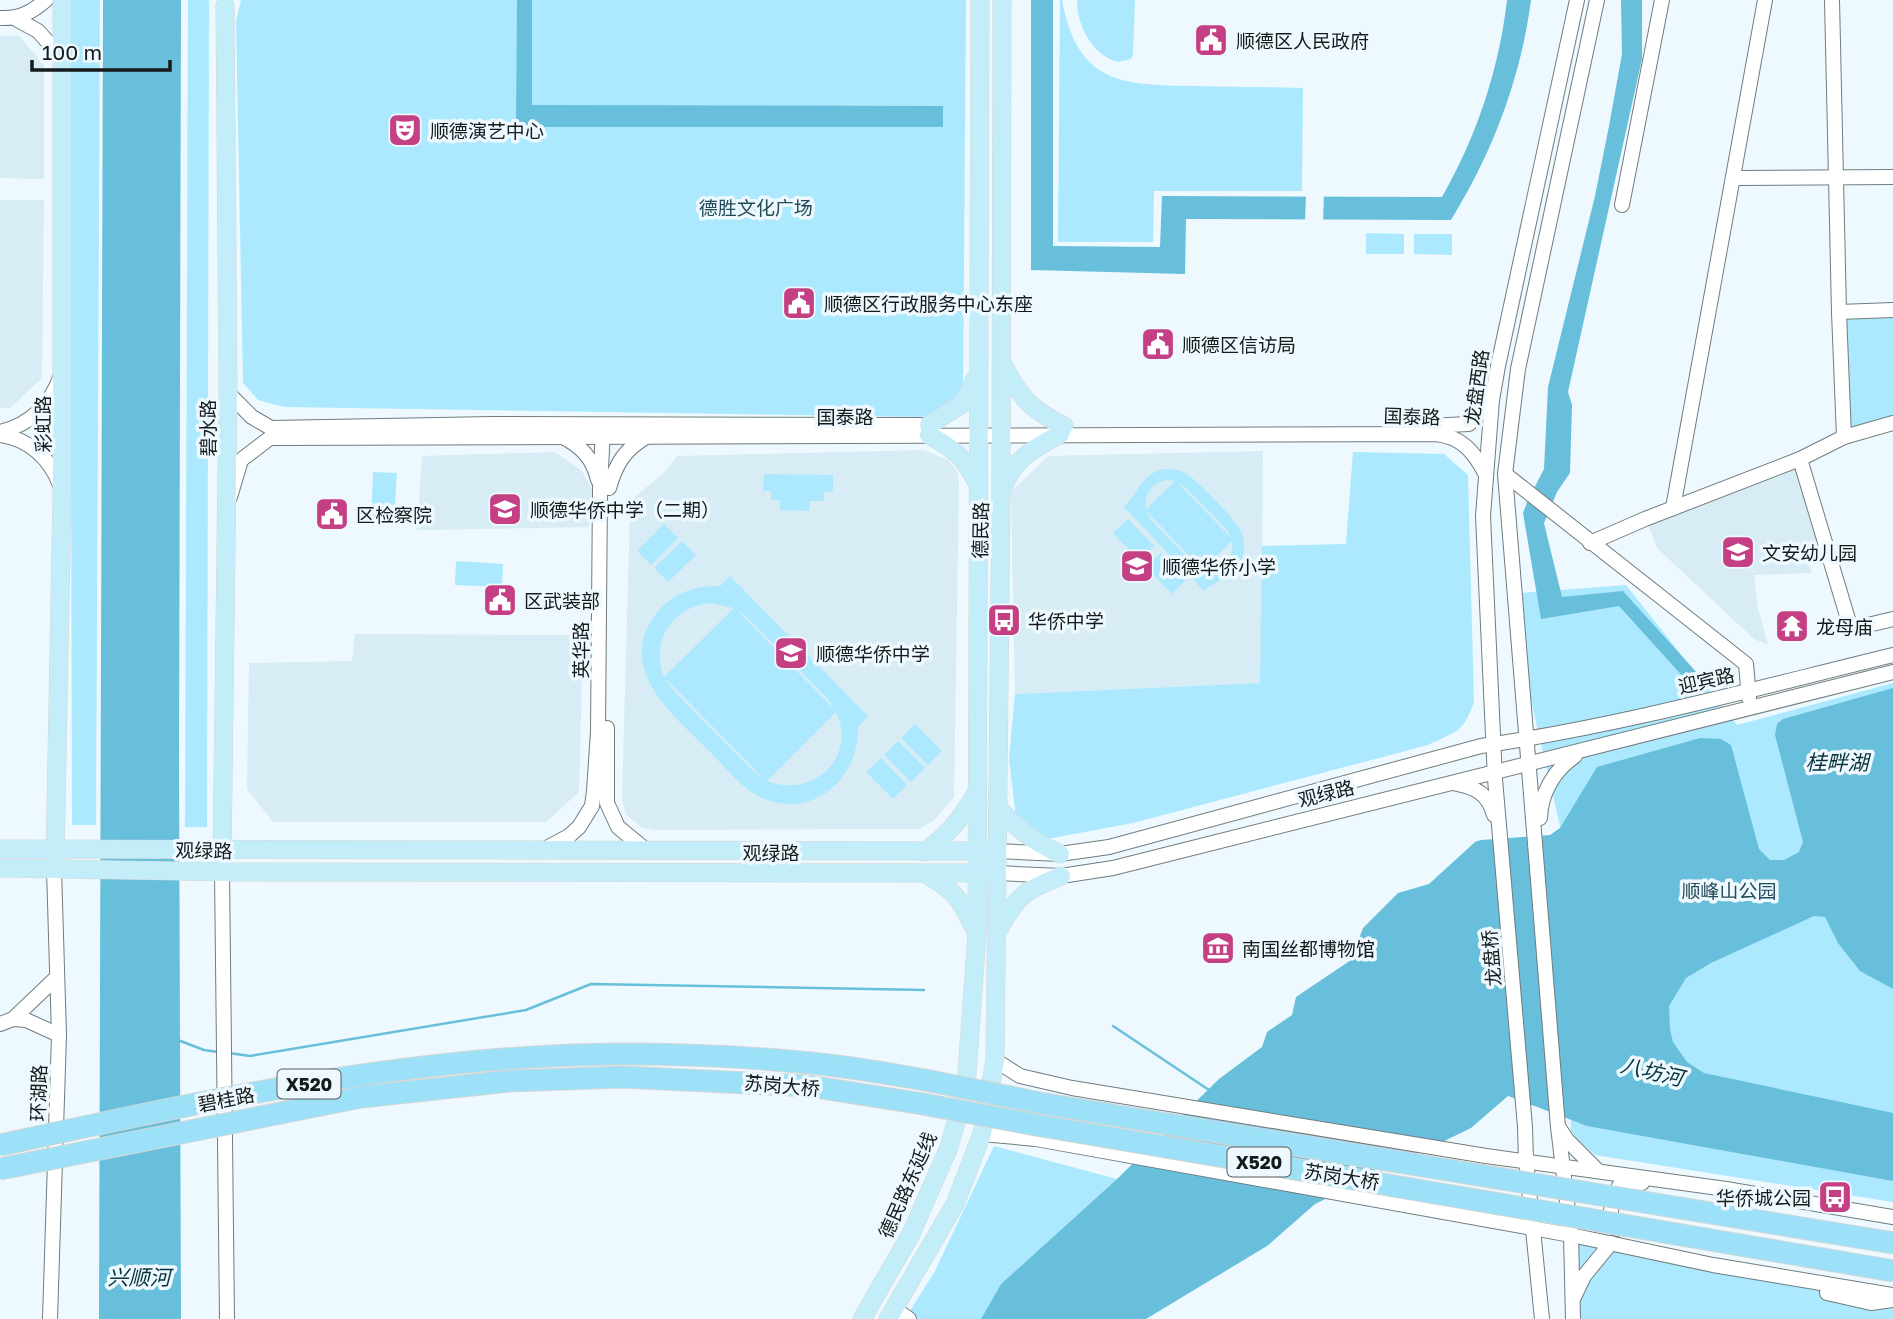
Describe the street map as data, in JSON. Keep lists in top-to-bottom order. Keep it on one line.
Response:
{"streets":{"highway":["X520","苏岗大桥","碧桂路"],"main road":["彩虹路","碧水路","德民路","观绿路","德民路东延线"],"street":["龙盘西路","国泰路","英华路","迎宾路","龙盘桥","环湖路"]},"crossings":[["龙盘西路","国泰路"],["龙盘西路","迎宾路"],["龙盘西路","观绿路"],["龙盘西路","龙盘桥"],["国泰路","碧水路"],["国泰路","德民路"],["国泰路","英华路"],["国泰路","德民路东延线"],["彩虹路","观绿路"],["彩虹路","环湖路"],["碧水路","观绿路"],["德民路","观绿路"],["英华路","观绿路"],["迎宾路","观绿路"],["观绿路","龙盘桥"],["观绿路","环湖路"],["观绿路","德民路东延线"],["苏岗大桥","碧桂路"]],"water":["桂畔湖","八坊河","兴顺河"],"parks":["德胜文化广场","顺峰山公园"],"places":{"public building":["顺德区人民政府","顺德区行政服务中心东座","顺德区信访局","区检察院","区武装部"],"theatre":["顺德演艺中心"],"school or university":["顺德华侨中学（二期）","文安幼儿园","顺德华侨小学","顺德华侨中学"],"bus stop":["华侨中学","华侨城公园"],"temple":["龙母庙"],"museum":["南国丝都博物馆"]},"scale_bar":"100 m"}
